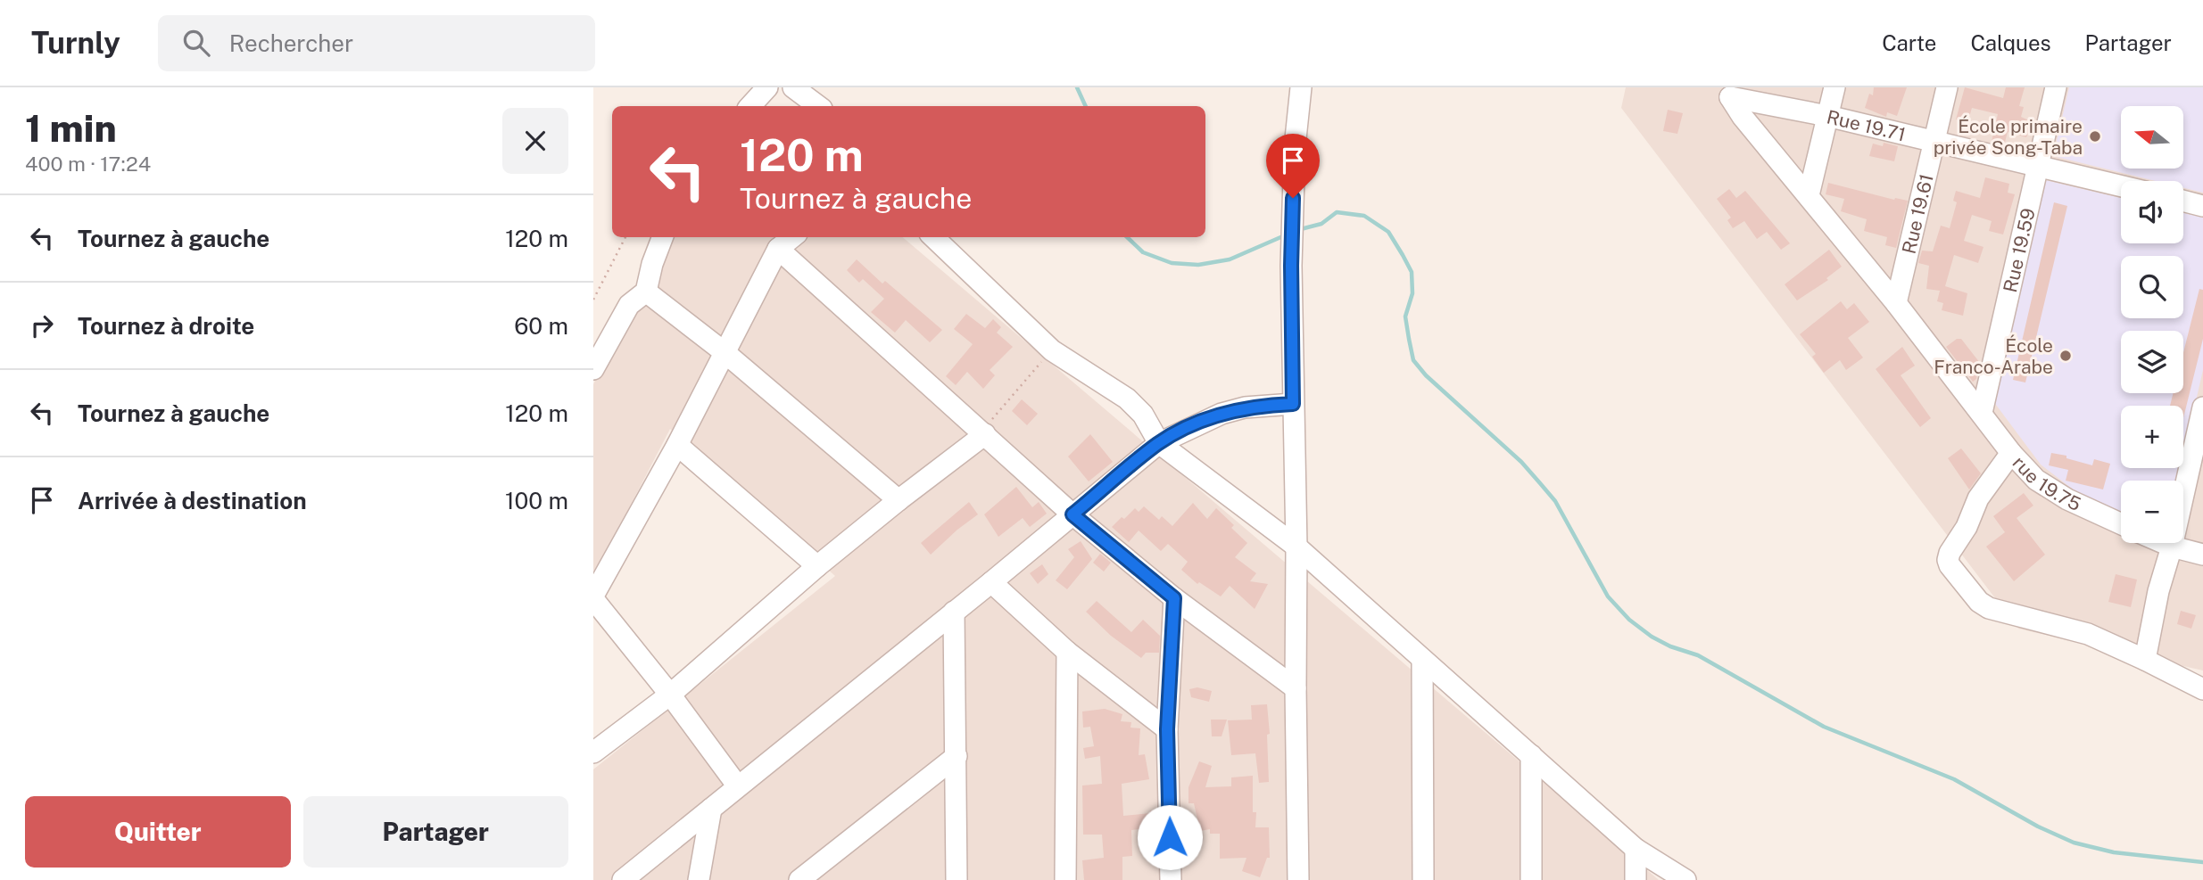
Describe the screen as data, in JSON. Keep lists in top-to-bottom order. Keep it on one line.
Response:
{"streets":{"street":["Rue 19.71","Rue 19.61","Rue 19.59","rue 19.75"]},"crossings":[["Rue 19.71","Rue 19.61"],["Rue 19.71","Rue 19.59"],["Rue 19.71","rue 19.75"],["Rue 19.61","rue 19.75"],["Rue 19.59","rue 19.75"]],"places":["École primaire privée Song-Taba","École Franco-Arabe"],"north":"left","page":{"header":"Turnly","search":"Rechercher","nav":["Carte","Calques","Partager"],"heading":["1 min","400 m · 17:24"],"map_buttons":["+","−"],"turn":["120 m","Tournez à gauche"],"list":[{"name":"Tournez à gauche","value":"120 m"},{"name":"Tournez à droite","value":"60 m"},{"name":"Tournez à gauche","value":"120 m"},{"name":"Arrivée à destination","value":"100 m"}],"buttons":["Quitter","Partager"]}}
